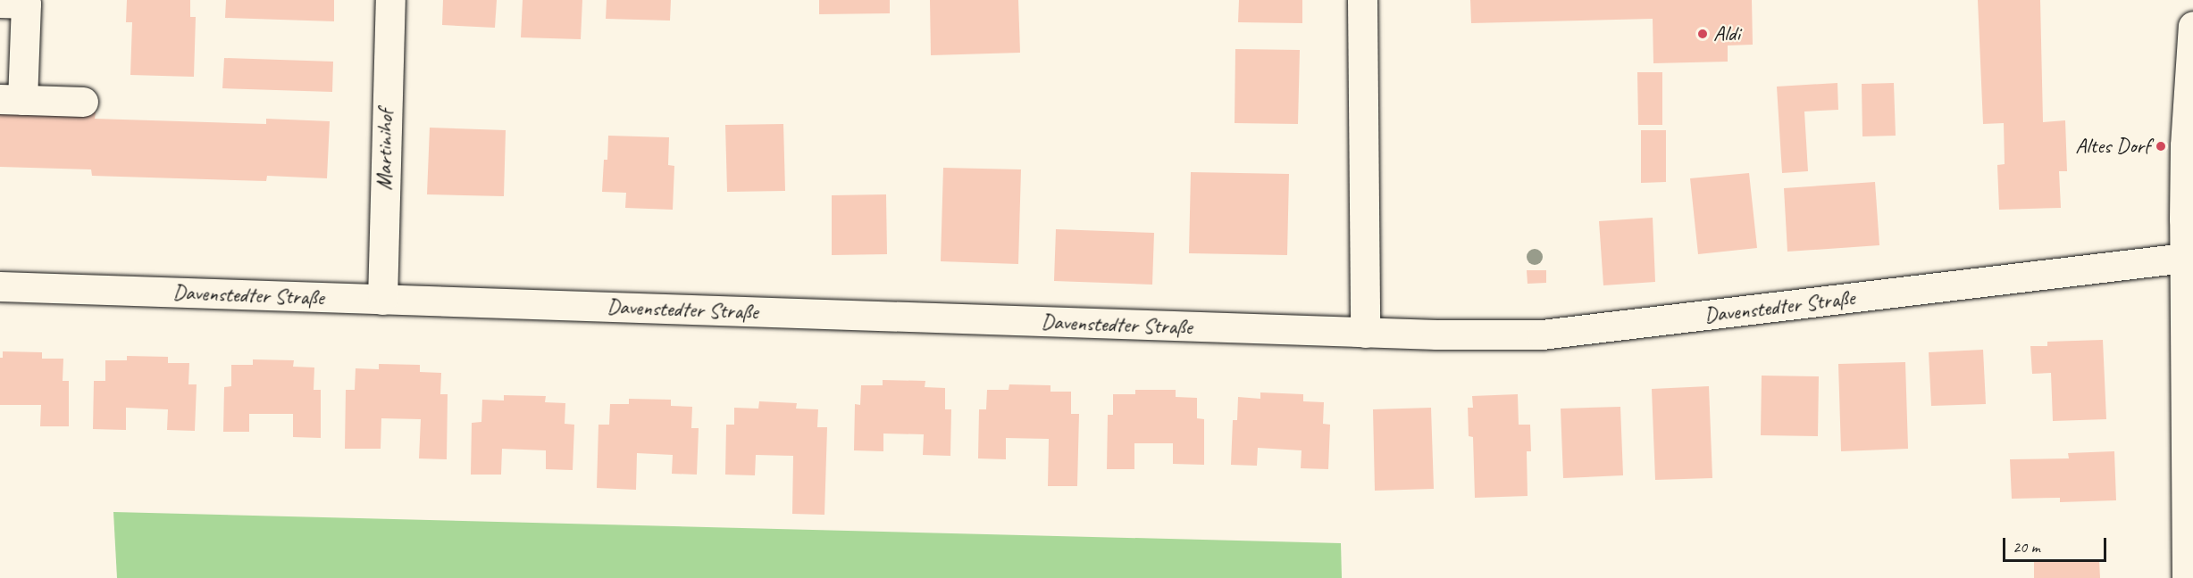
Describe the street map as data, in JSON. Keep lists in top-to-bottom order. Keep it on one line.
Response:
{"streets":{"street":["Martinihof","Davenstedter Straße"]},"crossings":[["Martinihof","Davenstedter Straße"]],"places":["Aldi","Altes Dorf"],"scale_bar":"20 m"}
